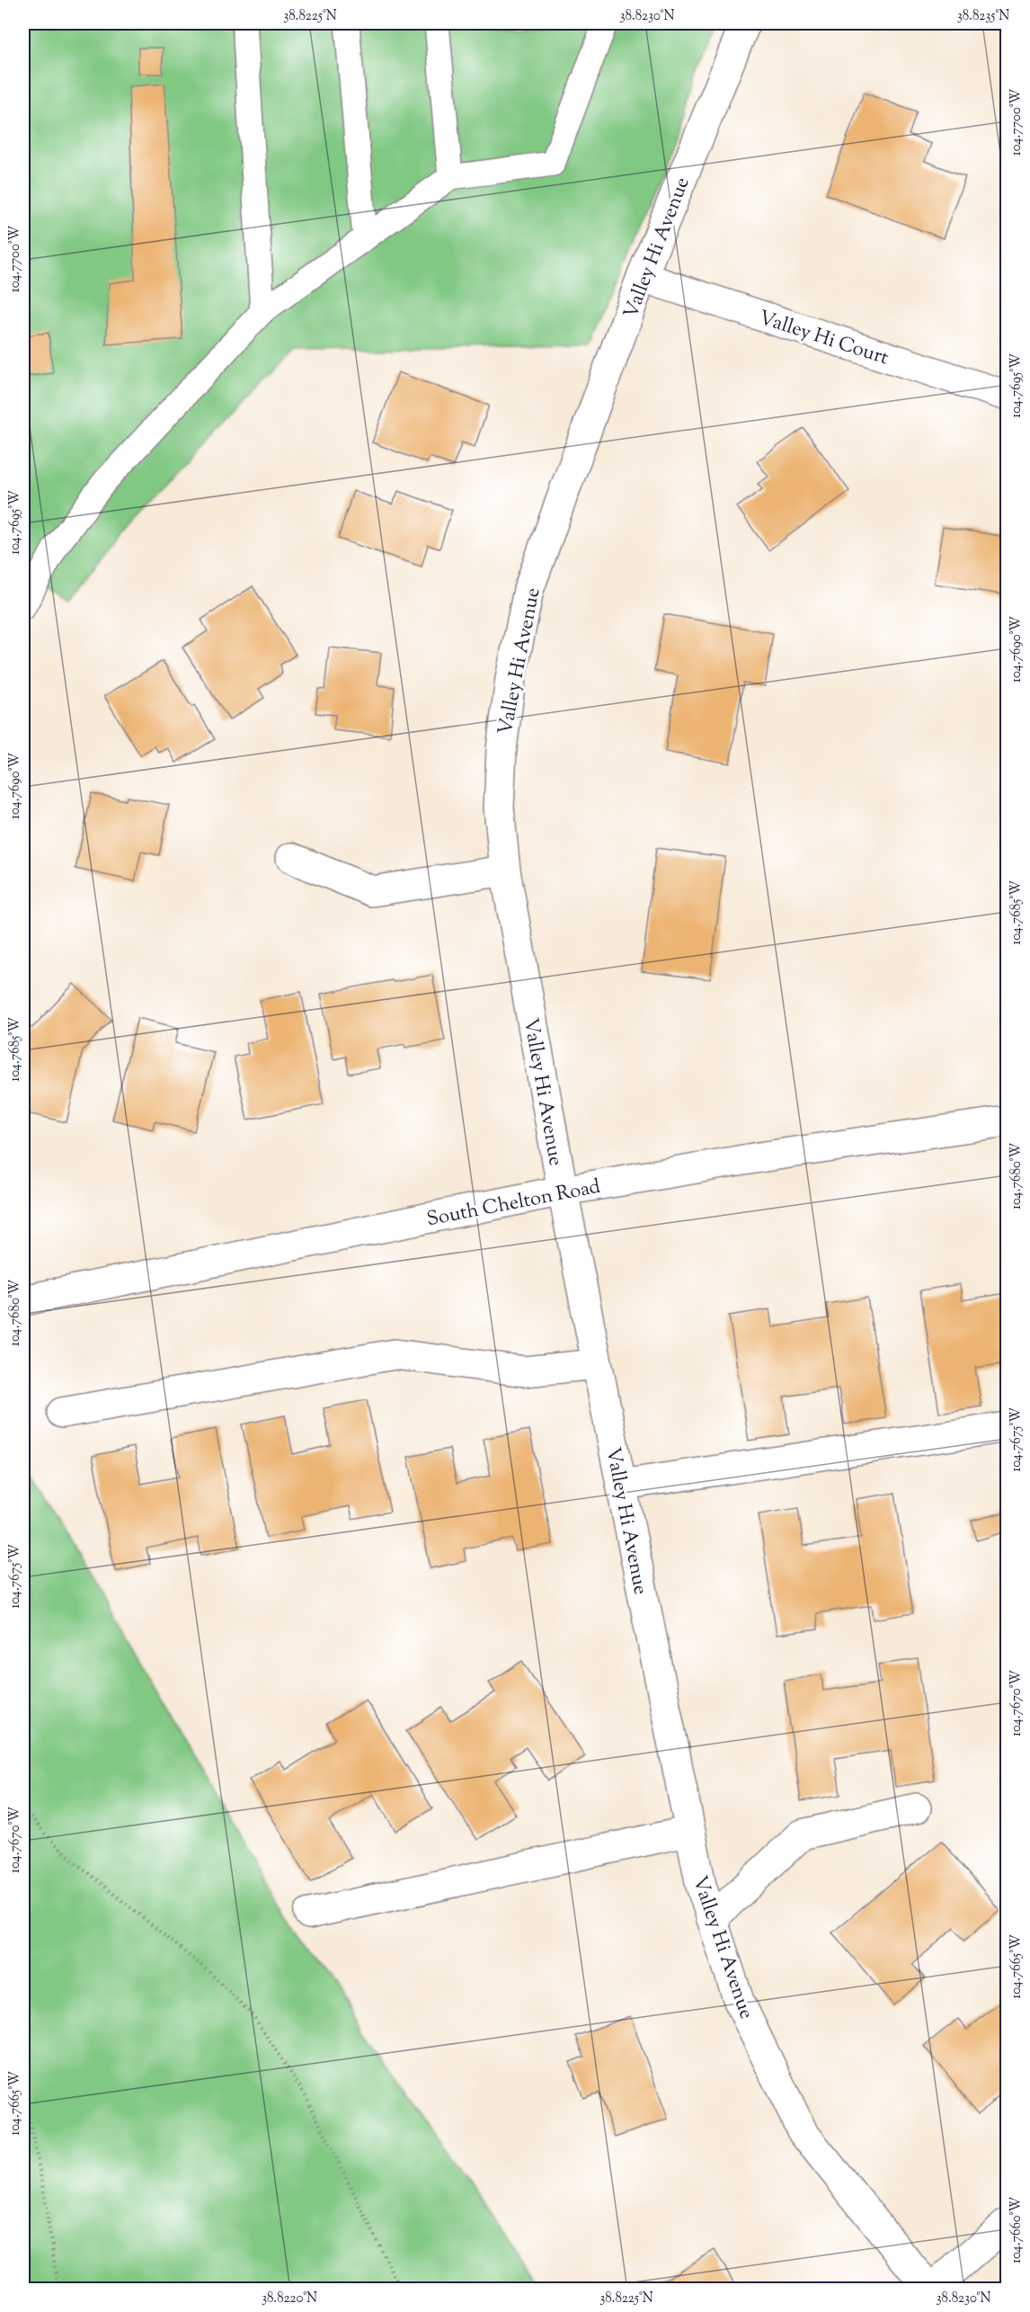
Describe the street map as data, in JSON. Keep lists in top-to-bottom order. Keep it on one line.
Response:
{"streets":{"street":["Valley Hi Avenue","Valley Hi Court","South Chelton Road"]},"crossings":[["Valley Hi Avenue","Valley Hi Court"],["Valley Hi Avenue","South Chelton Road"]],"coordinates":["38.8225°N","38.8230°N","38.8235°N","104.7700°W","104.7695°W","104.7690°W","104.7685°W","104.7680°W","104.7675°W","104.7670°W","104.7665°W","104.7660°W","38.8220°N"]}
